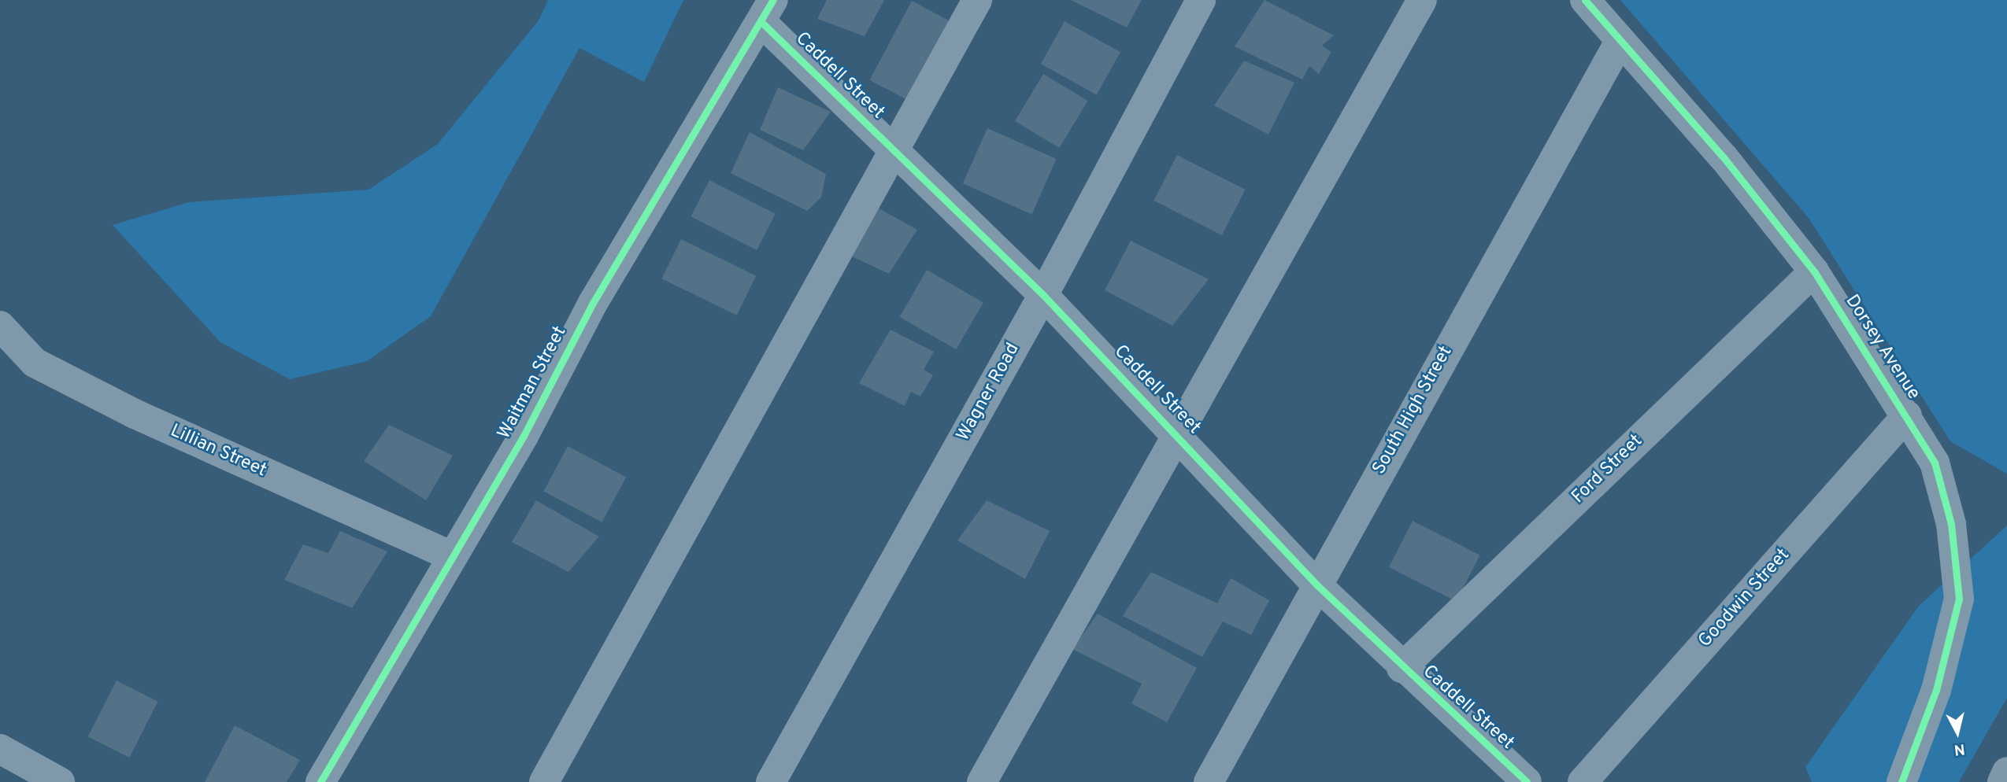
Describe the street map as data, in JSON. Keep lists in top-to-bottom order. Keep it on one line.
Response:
{"streets":{"street":["Caddell Street","Dorsey Avenue","Waitman Street","Wagner Road","South High Street","Lillian Street","Ford Street","Goodwin Street"]},"crossings":[["Caddell Street","Waitman Street"],["Caddell Street","Wagner Road"],["Caddell Street","South High Street"],["Caddell Street","Ford Street"],["Dorsey Avenue","South High Street"],["Dorsey Avenue","Ford Street"],["Dorsey Avenue","Goodwin Street"],["Waitman Street","Lillian Street"]],"north":"bottom"}
